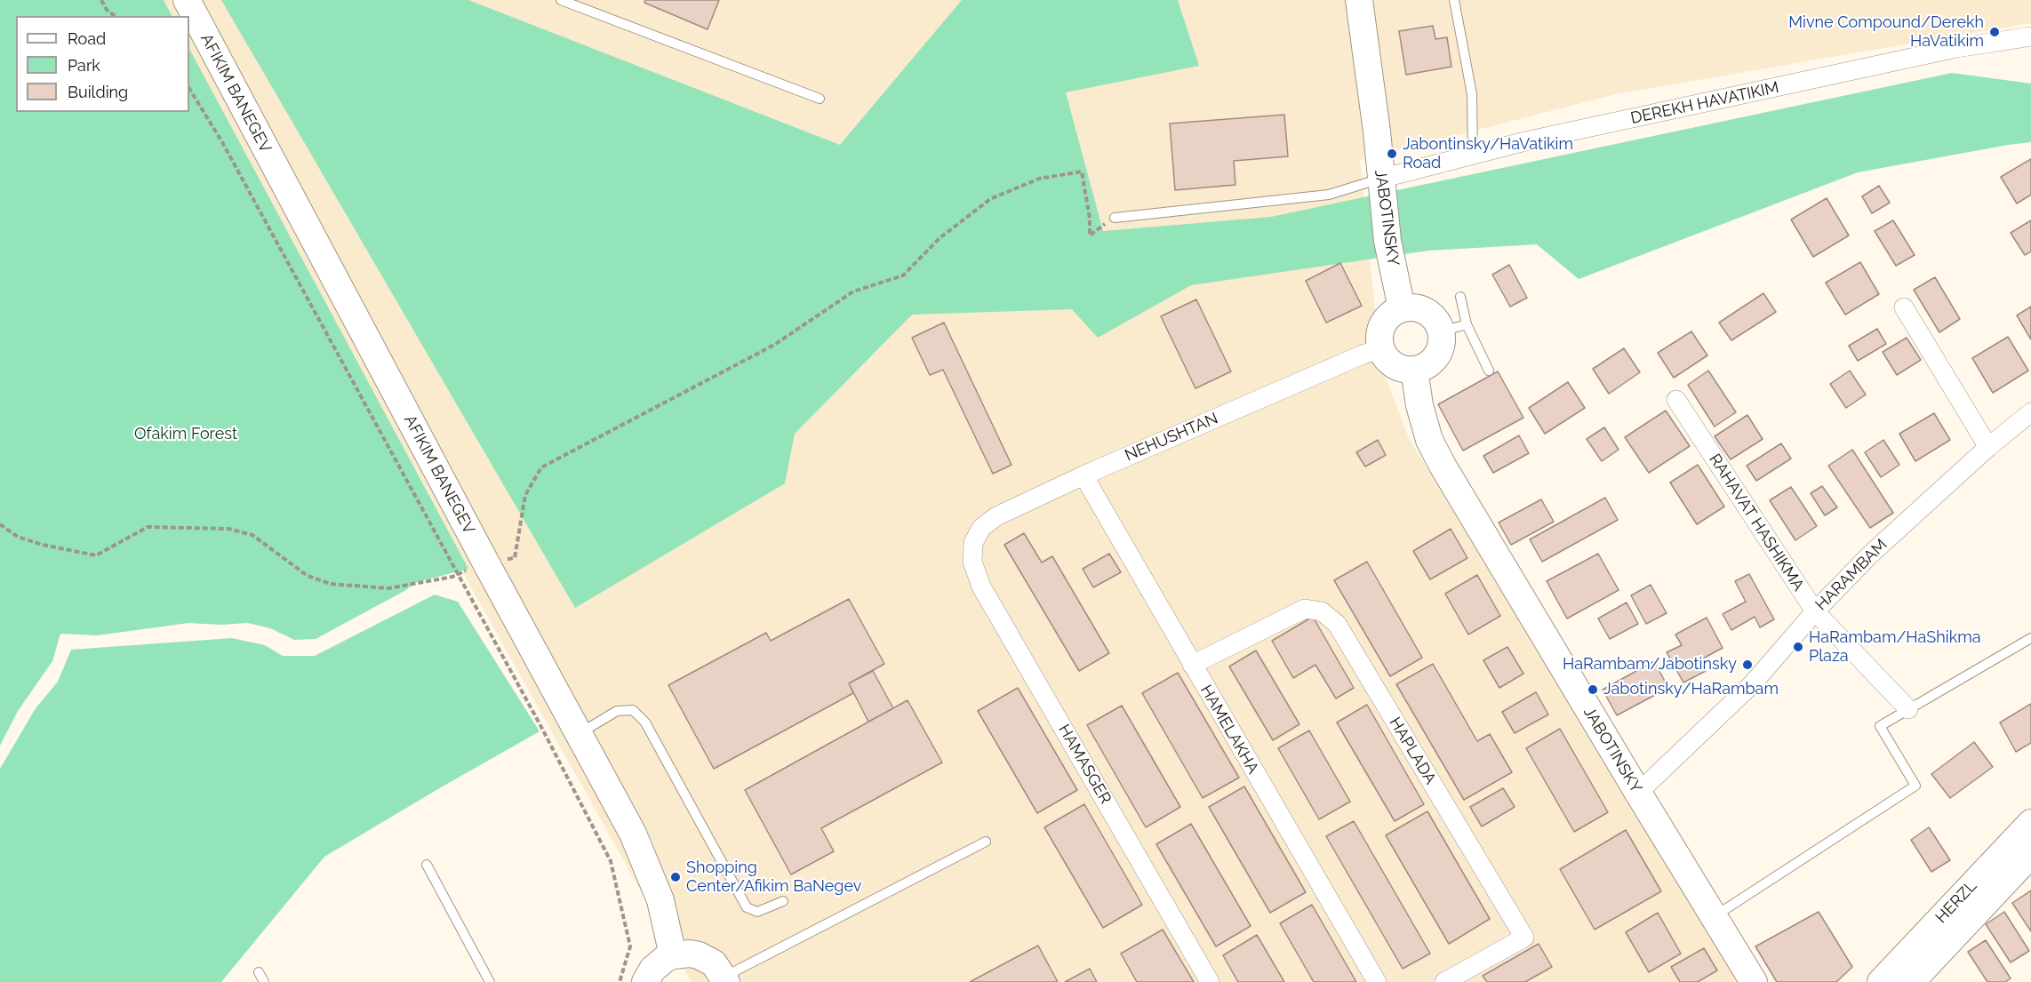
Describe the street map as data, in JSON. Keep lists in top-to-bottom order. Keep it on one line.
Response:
{"streets":{"street":["AFIKIM BANEGEV","DEREKH HAVATIKIM","JABOTINSKY","NEHUSHTAN","RAHAVAT HASHIKMA","HARAMBAM","HAMELAKHA","HAPLADA","HAMASGER","HERZL"]},"crossings":[["DEREKH HAVATIKIM","JABOTINSKY"],["JABOTINSKY","NEHUSHTAN"],["JABOTINSKY","HARAMBAM"],["NEHUSHTAN","HAMELAKHA"],["NEHUSHTAN","HAMASGER"],["RAHAVAT HASHIKMA","HARAMBAM"],["HAMELAKHA","HAPLADA"]],"parks":["Ofakim Forest"],"places":["Mivne Compound/Derekh HaVatikim","Jabontinsky/HaVatikim Road","HaRambam/HaShikma Plaza","HaRambam/Jabotinsky","Jabotinsky/HaRambam","Shopping Center/Afikim BaNegev"],"legend":["Road","Park","Building"]}
